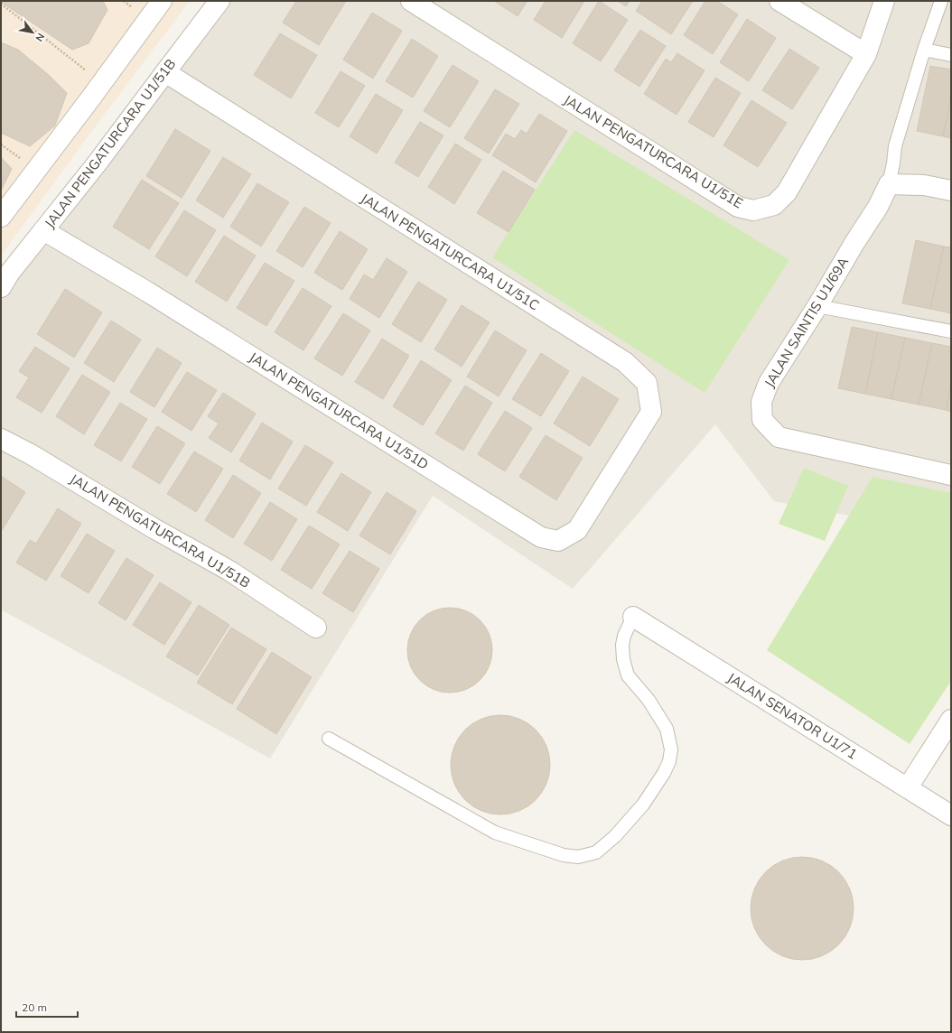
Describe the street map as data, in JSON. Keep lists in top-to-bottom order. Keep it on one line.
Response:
{"streets":{"street":["JALAN PENGATURCARA U1/51B","JALAN PENGATURCARA U1/51E","JALAN PENGATURCARA U1/51C","JALAN SAINTIS U1/69A","JALAN PENGATURCARA U1/51D","JALAN SENATOR U1/71"]},"crossings":[["JALAN PENGATURCARA U1/51B","JALAN PENGATURCARA U1/51C"],["JALAN PENGATURCARA U1/51B","JALAN PENGATURCARA U1/51D"],["JALAN PENGATURCARA U1/51C","JALAN PENGATURCARA U1/51D"]],"scale_bar":"20 m","north":"bottom right"}
